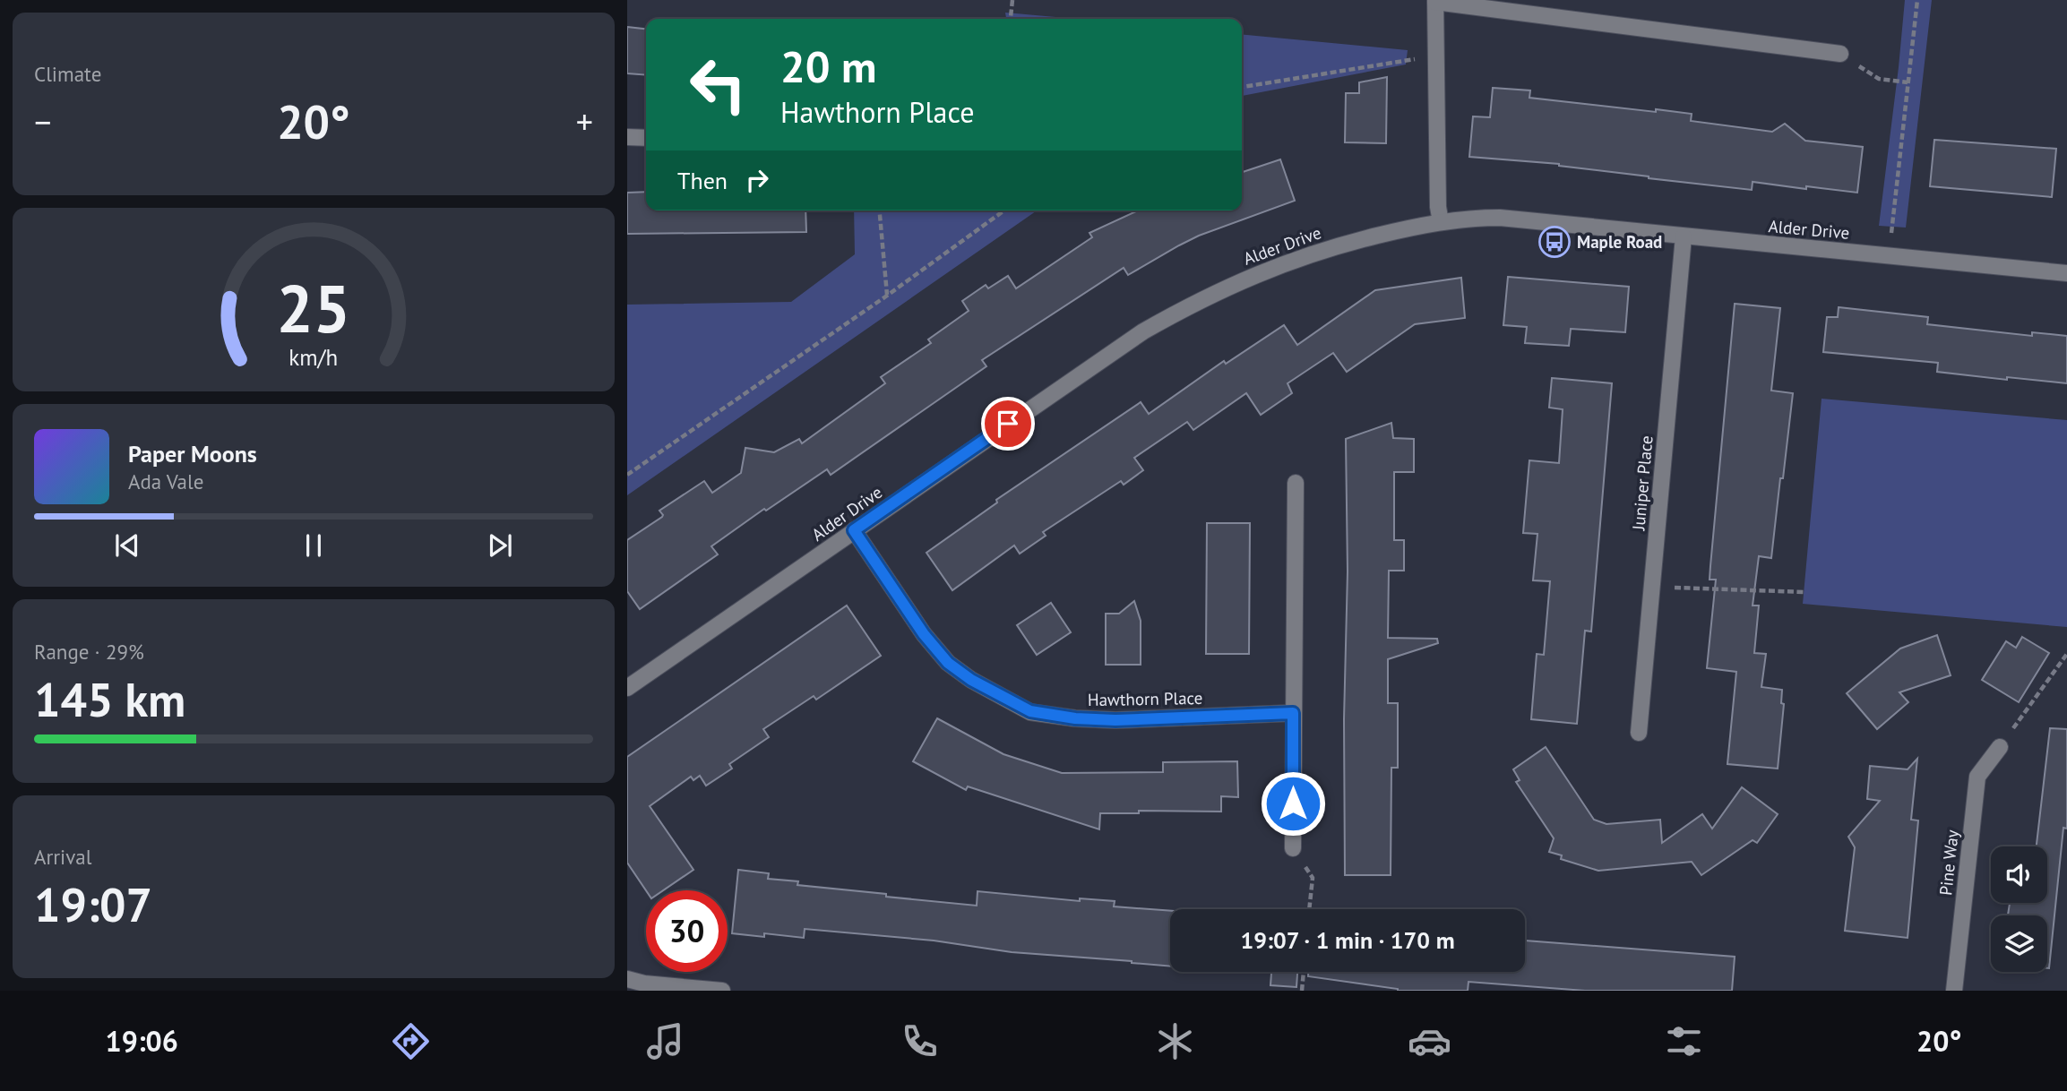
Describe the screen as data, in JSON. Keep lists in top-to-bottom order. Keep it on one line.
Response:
{"streets":{"street":["Alder Drive","Juniper Place","Hawthorn Place","Pine Way"]},"crossings":[["Alder Drive","Juniper Place"],["Alder Drive","Hawthorn Place"]],"places":{"bus stop":["Maple Road"]},"page":{"tile":["Climate",["Range · 29%","145 km"],["Arrival","19:07"]],"turn":["20 m","Hawthorn Place"],"heat":["−","20°","+"],"then":"Then","song":["Paper Moons","Ada Vale"],"limit":"30","trip":"19:07 · 1 min · 170 m","tabs":["19:06","20°"],"gauge":["25","km/h"]}}
